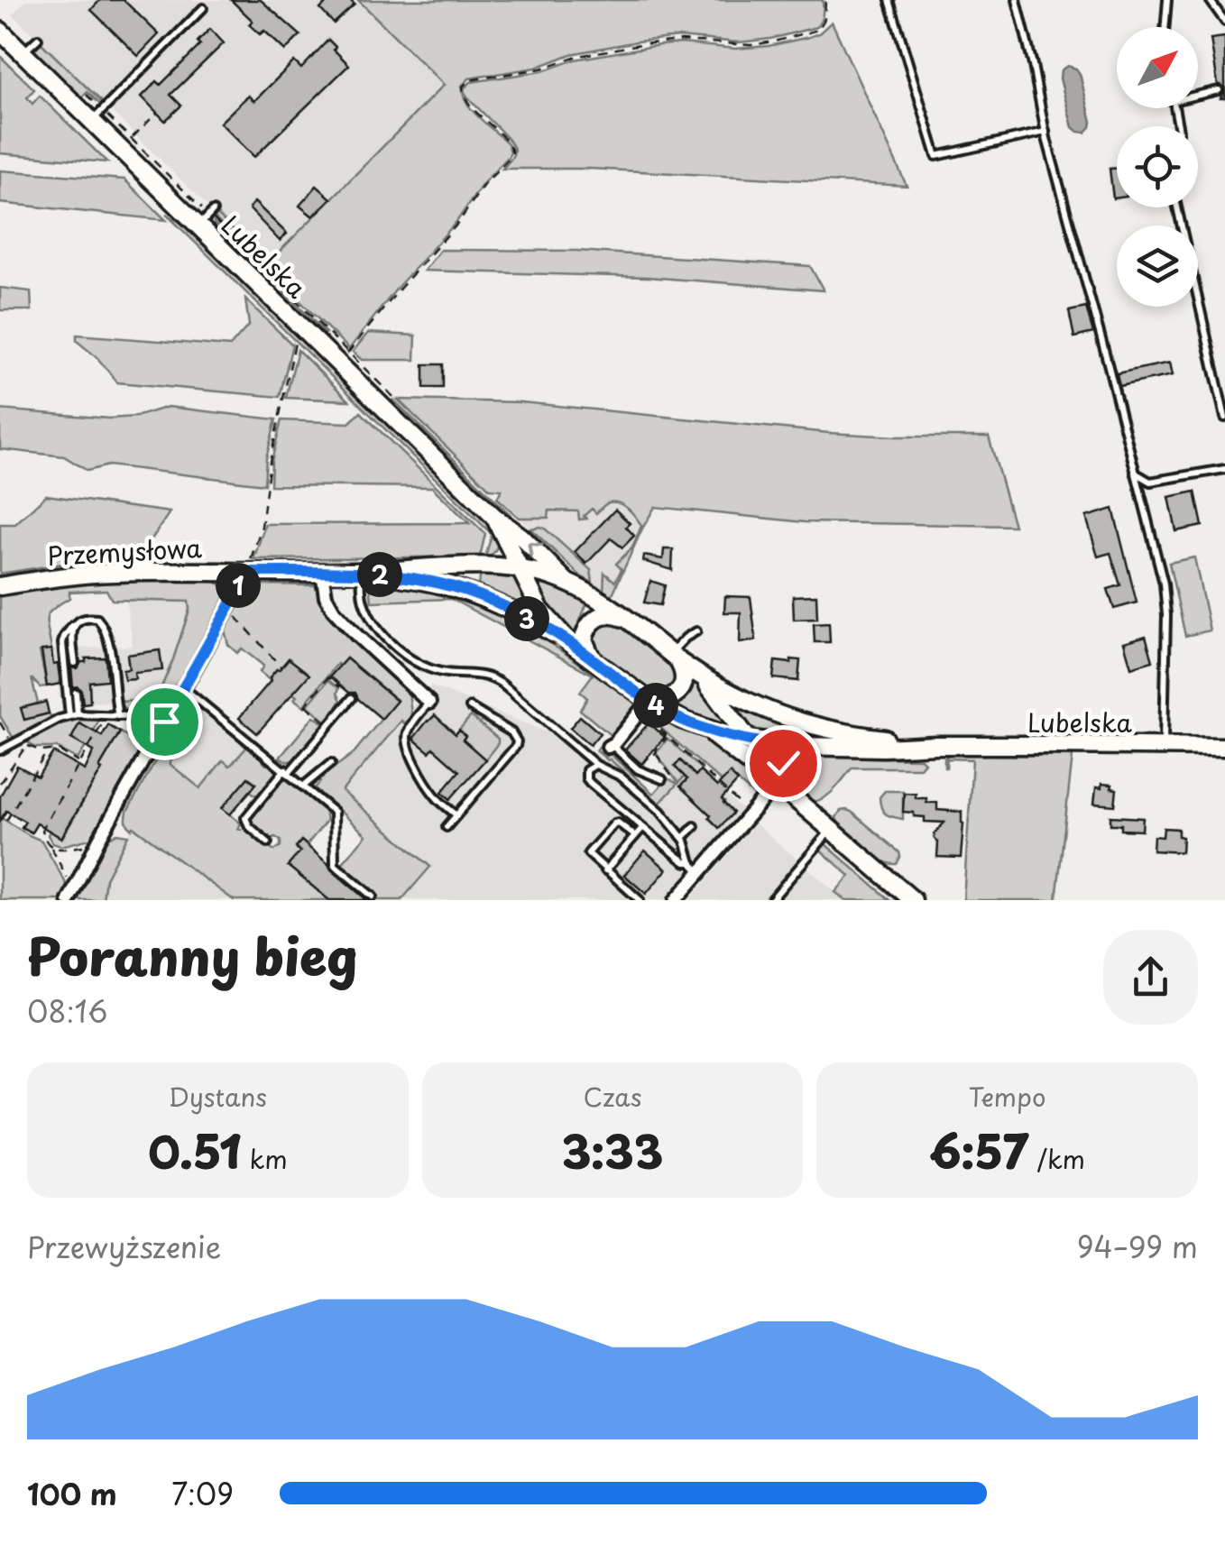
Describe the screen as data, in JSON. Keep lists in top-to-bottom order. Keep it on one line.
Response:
{"streets":{"main road":["Lubelska","Przemysłowa"]},"crossings":[["Lubelska","Przemysłowa"]],"north":"top right","page":{"pins":["2","1","3","4"],"heading":["Poranny bieg","08:16"],"stats":[["Dystans","0.51 km"],["Czas","3:33"],["Tempo","6:57 /km"]],"chart":["Przewyższenie","94–99 m"],"list":[{"name":"100 m","note":"7:09"}]}}
